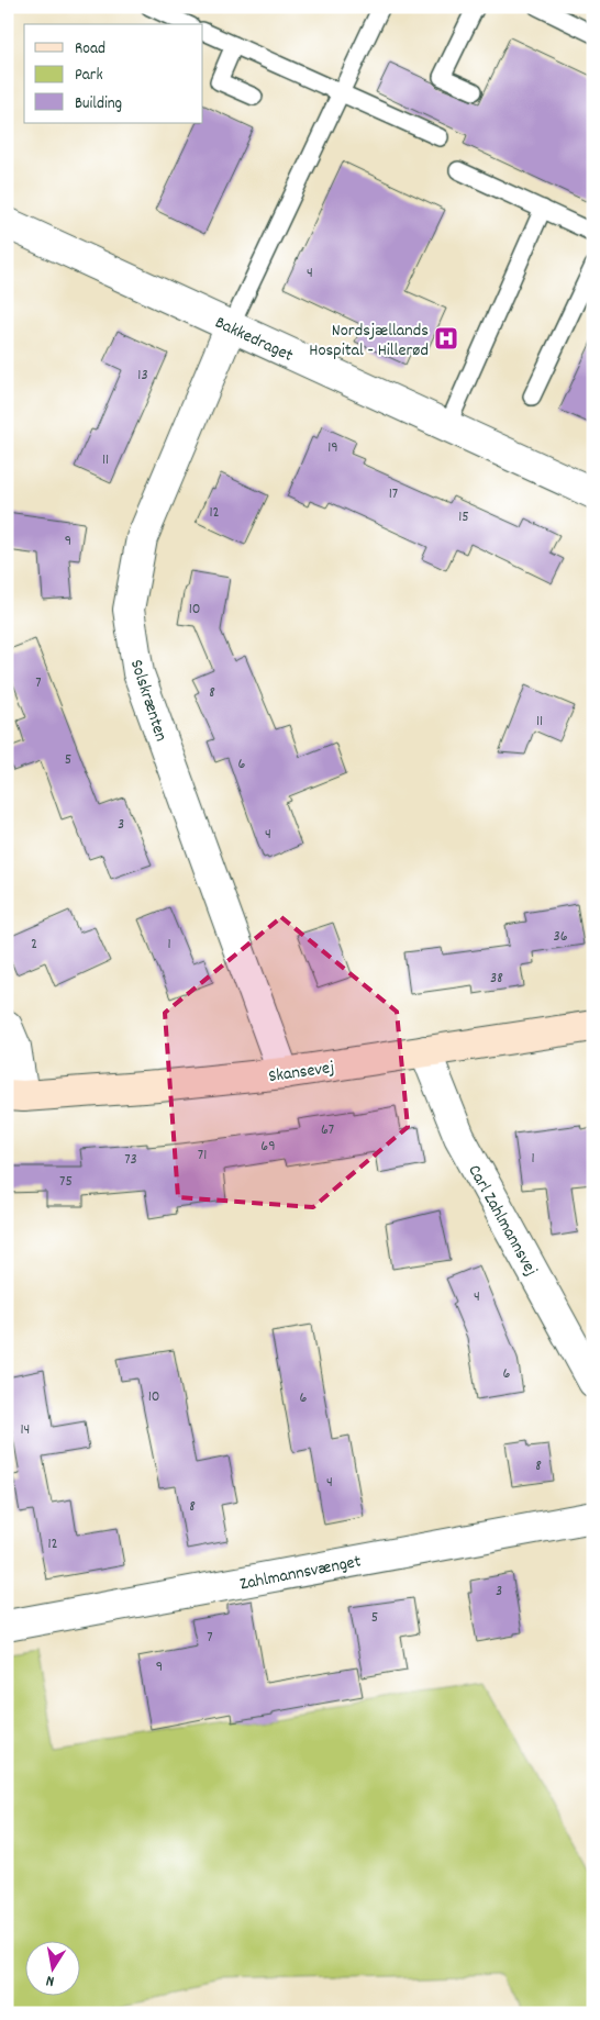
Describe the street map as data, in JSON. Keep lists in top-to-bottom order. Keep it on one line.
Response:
{"streets":{"street":["Bakkedraget","Solskrænten","Skansevej","Carl Zahlmannsvej","Zahlmannsvænget"]},"crossings":[["Bakkedraget","Solskrænten"],["Solskrænten","Skansevej"],["Skansevej","Carl Zahlmannsvej"]],"places":{"hospital":["Nordsjællands Hospital - Hillerød"]},"house_numbers":["4","13","19","11","17","12","15","9","10","7","8","11","5","6","3","4","36","2","1","38","67","69","71","1","73","75","4","6","10","6","14","8","4","8","12","3","5","7","9"],"legend":["Road","Park","Building"],"north":"bottom"}
